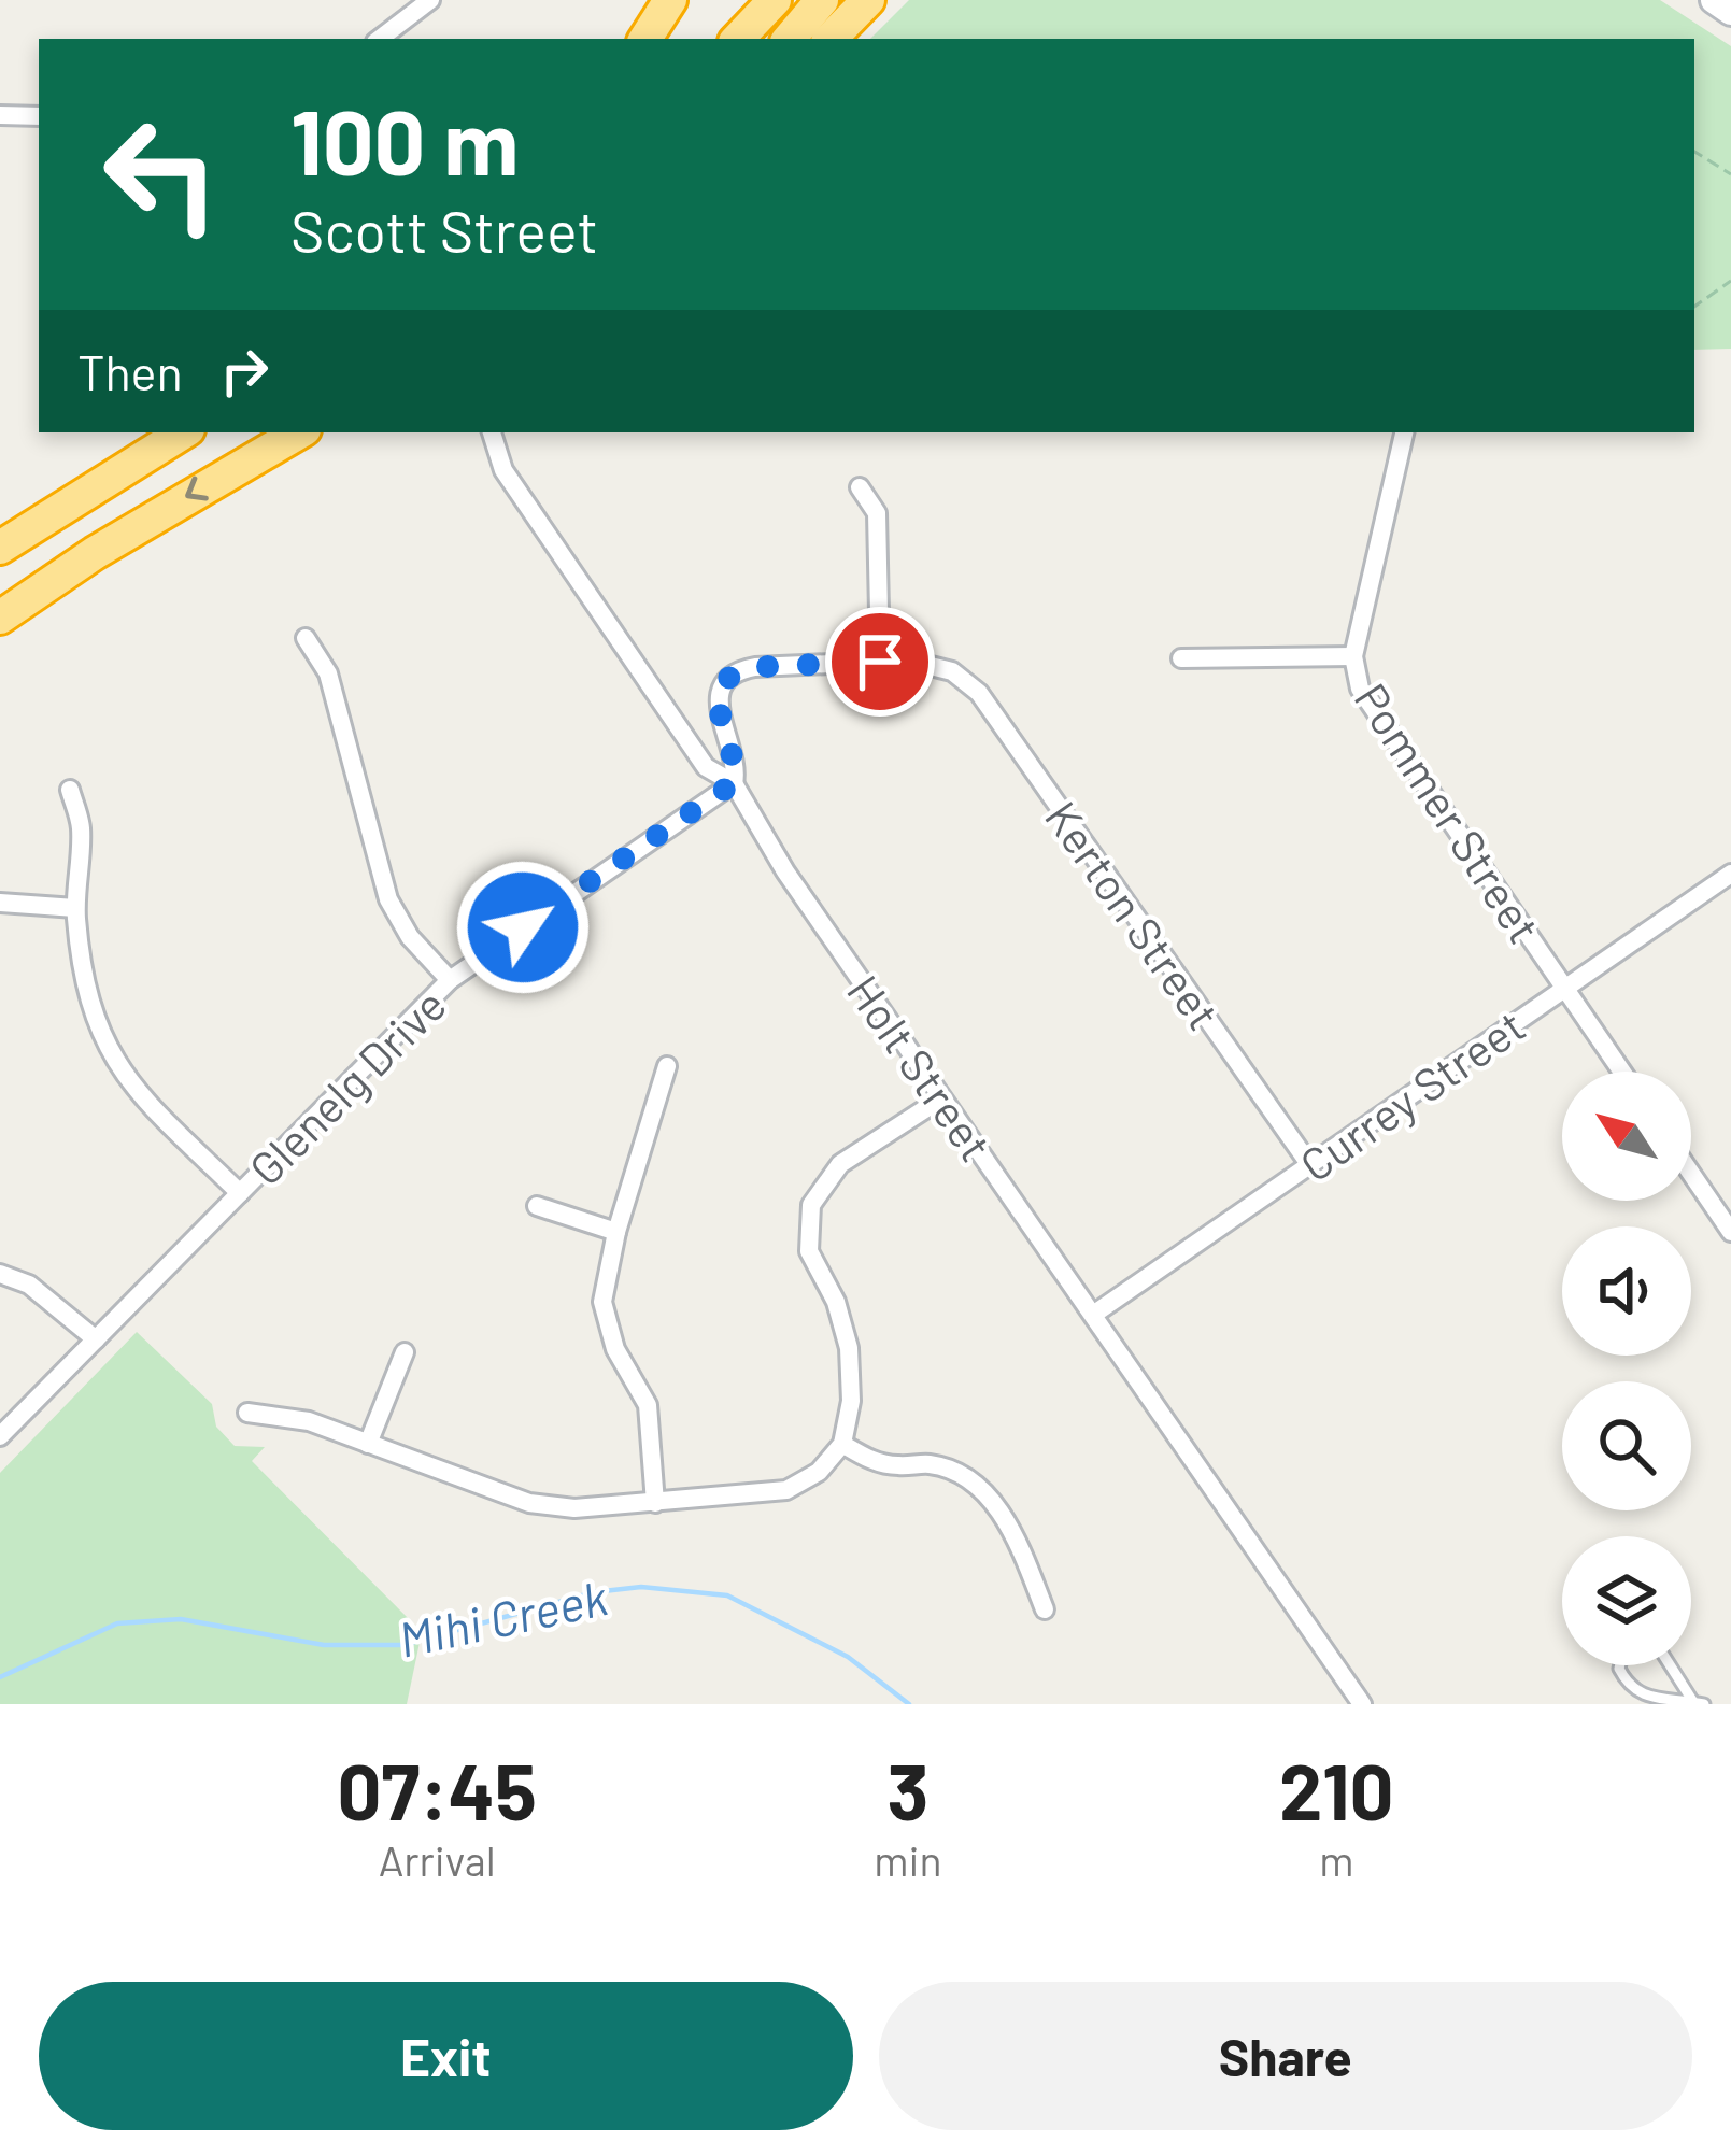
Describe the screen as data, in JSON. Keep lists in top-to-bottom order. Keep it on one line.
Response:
{"streets":{"street":["Pommer Street","Kerton Street","Holt Street","Glenelg Drive","Currey Street"]},"crossings":[["Pommer Street","Currey Street"],["Kerton Street","Currey Street"],["Holt Street","Glenelg Drive"],["Holt Street","Currey Street"]],"water":["Mihi Creek"],"north":"top left","page":{"turn":["100 m","Scott Street"],"then":"Then","eta":["07:45","Arrival","3","min","210","m"],"buttons":["Exit","Share"]}}
